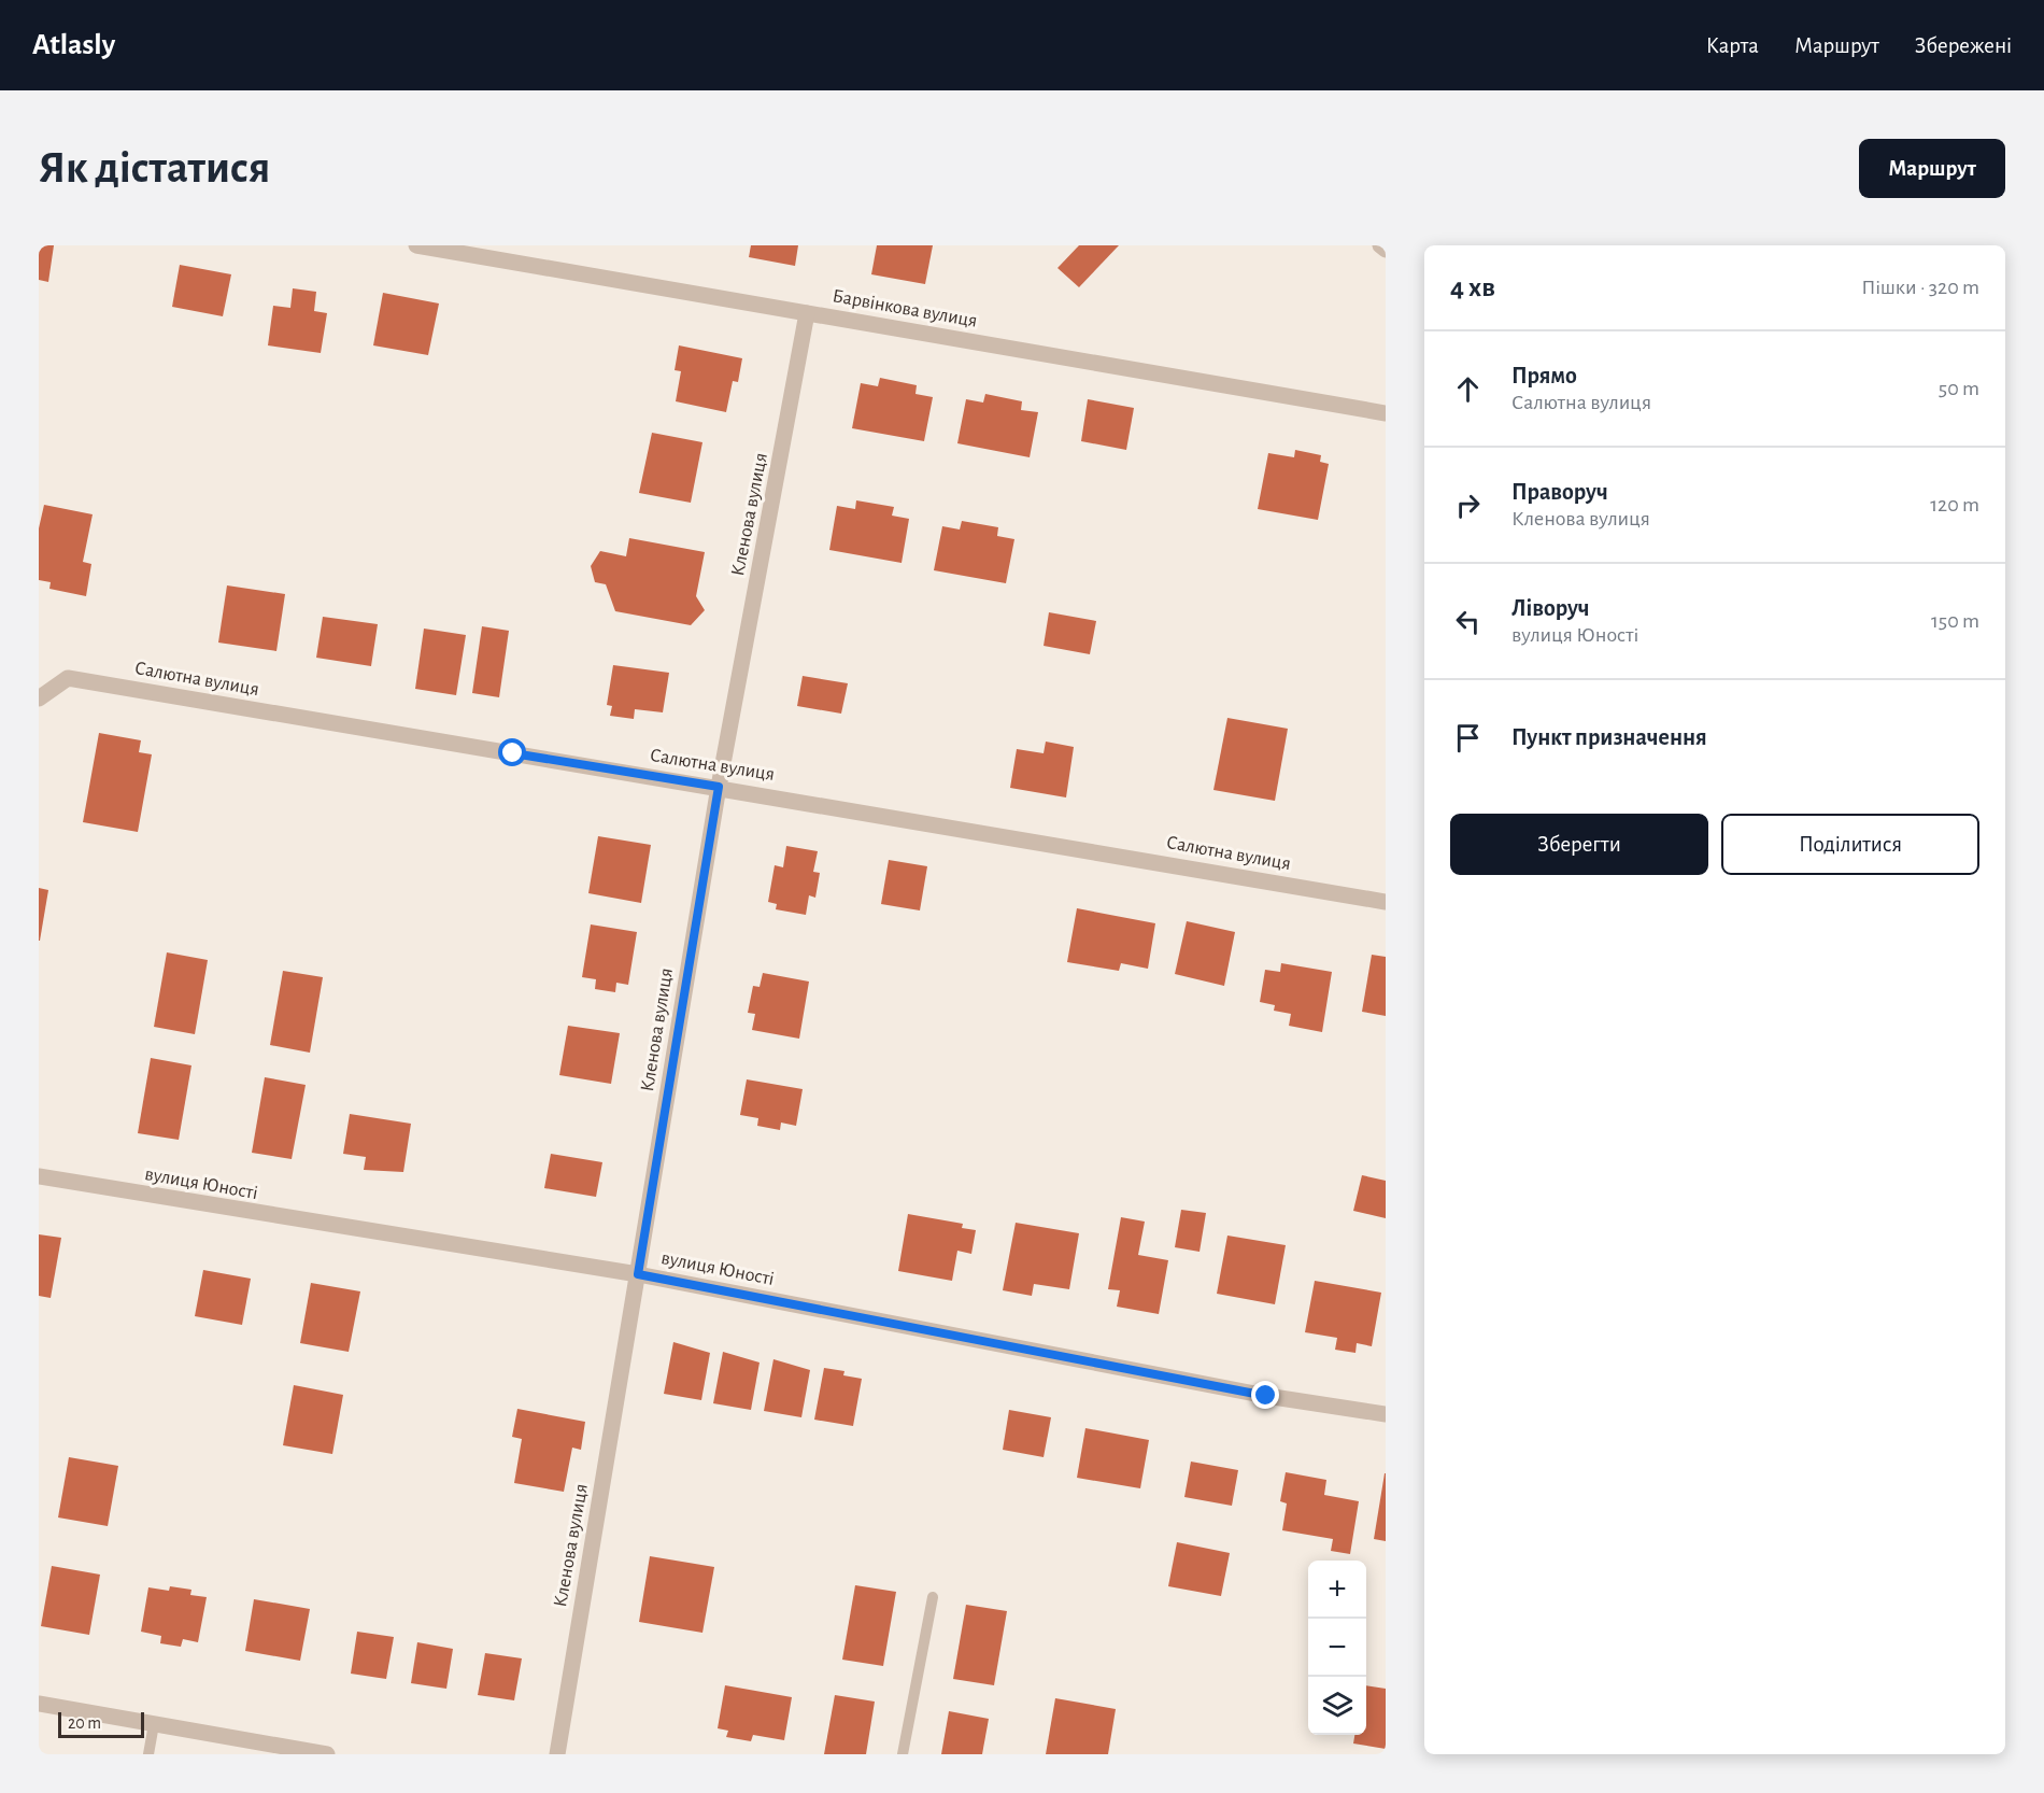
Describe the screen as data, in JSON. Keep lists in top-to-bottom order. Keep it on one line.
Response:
{"streets":{"street":["Барвінкова вулиця","Кленова вулиця","Салютна вулиця","вулиця Юності"]},"crossings":[["Барвінкова вулиця","Кленова вулиця"],["Кленова вулиця","Салютна вулиця"],["Кленова вулиця","вулиця Юності"]],"scale_bar":"20 m","page":{"header":"Atlasly","nav":["Карта","Маршрут","Збережені"],"buttons":["Маршрут",["Зберегти","Поділитися"]],"title":"Як дістатися","heading":["4 хв","Пішки · 320 m"],"list":[["Прямо","Салютна вулиця","50 m"],["Праворуч","Кленова вулиця","120 m"],["Ліворуч","вулиця Юності","150 m"],"Пункт призначення"],"map_buttons":["+","−"],"scale":"20 m"}}
